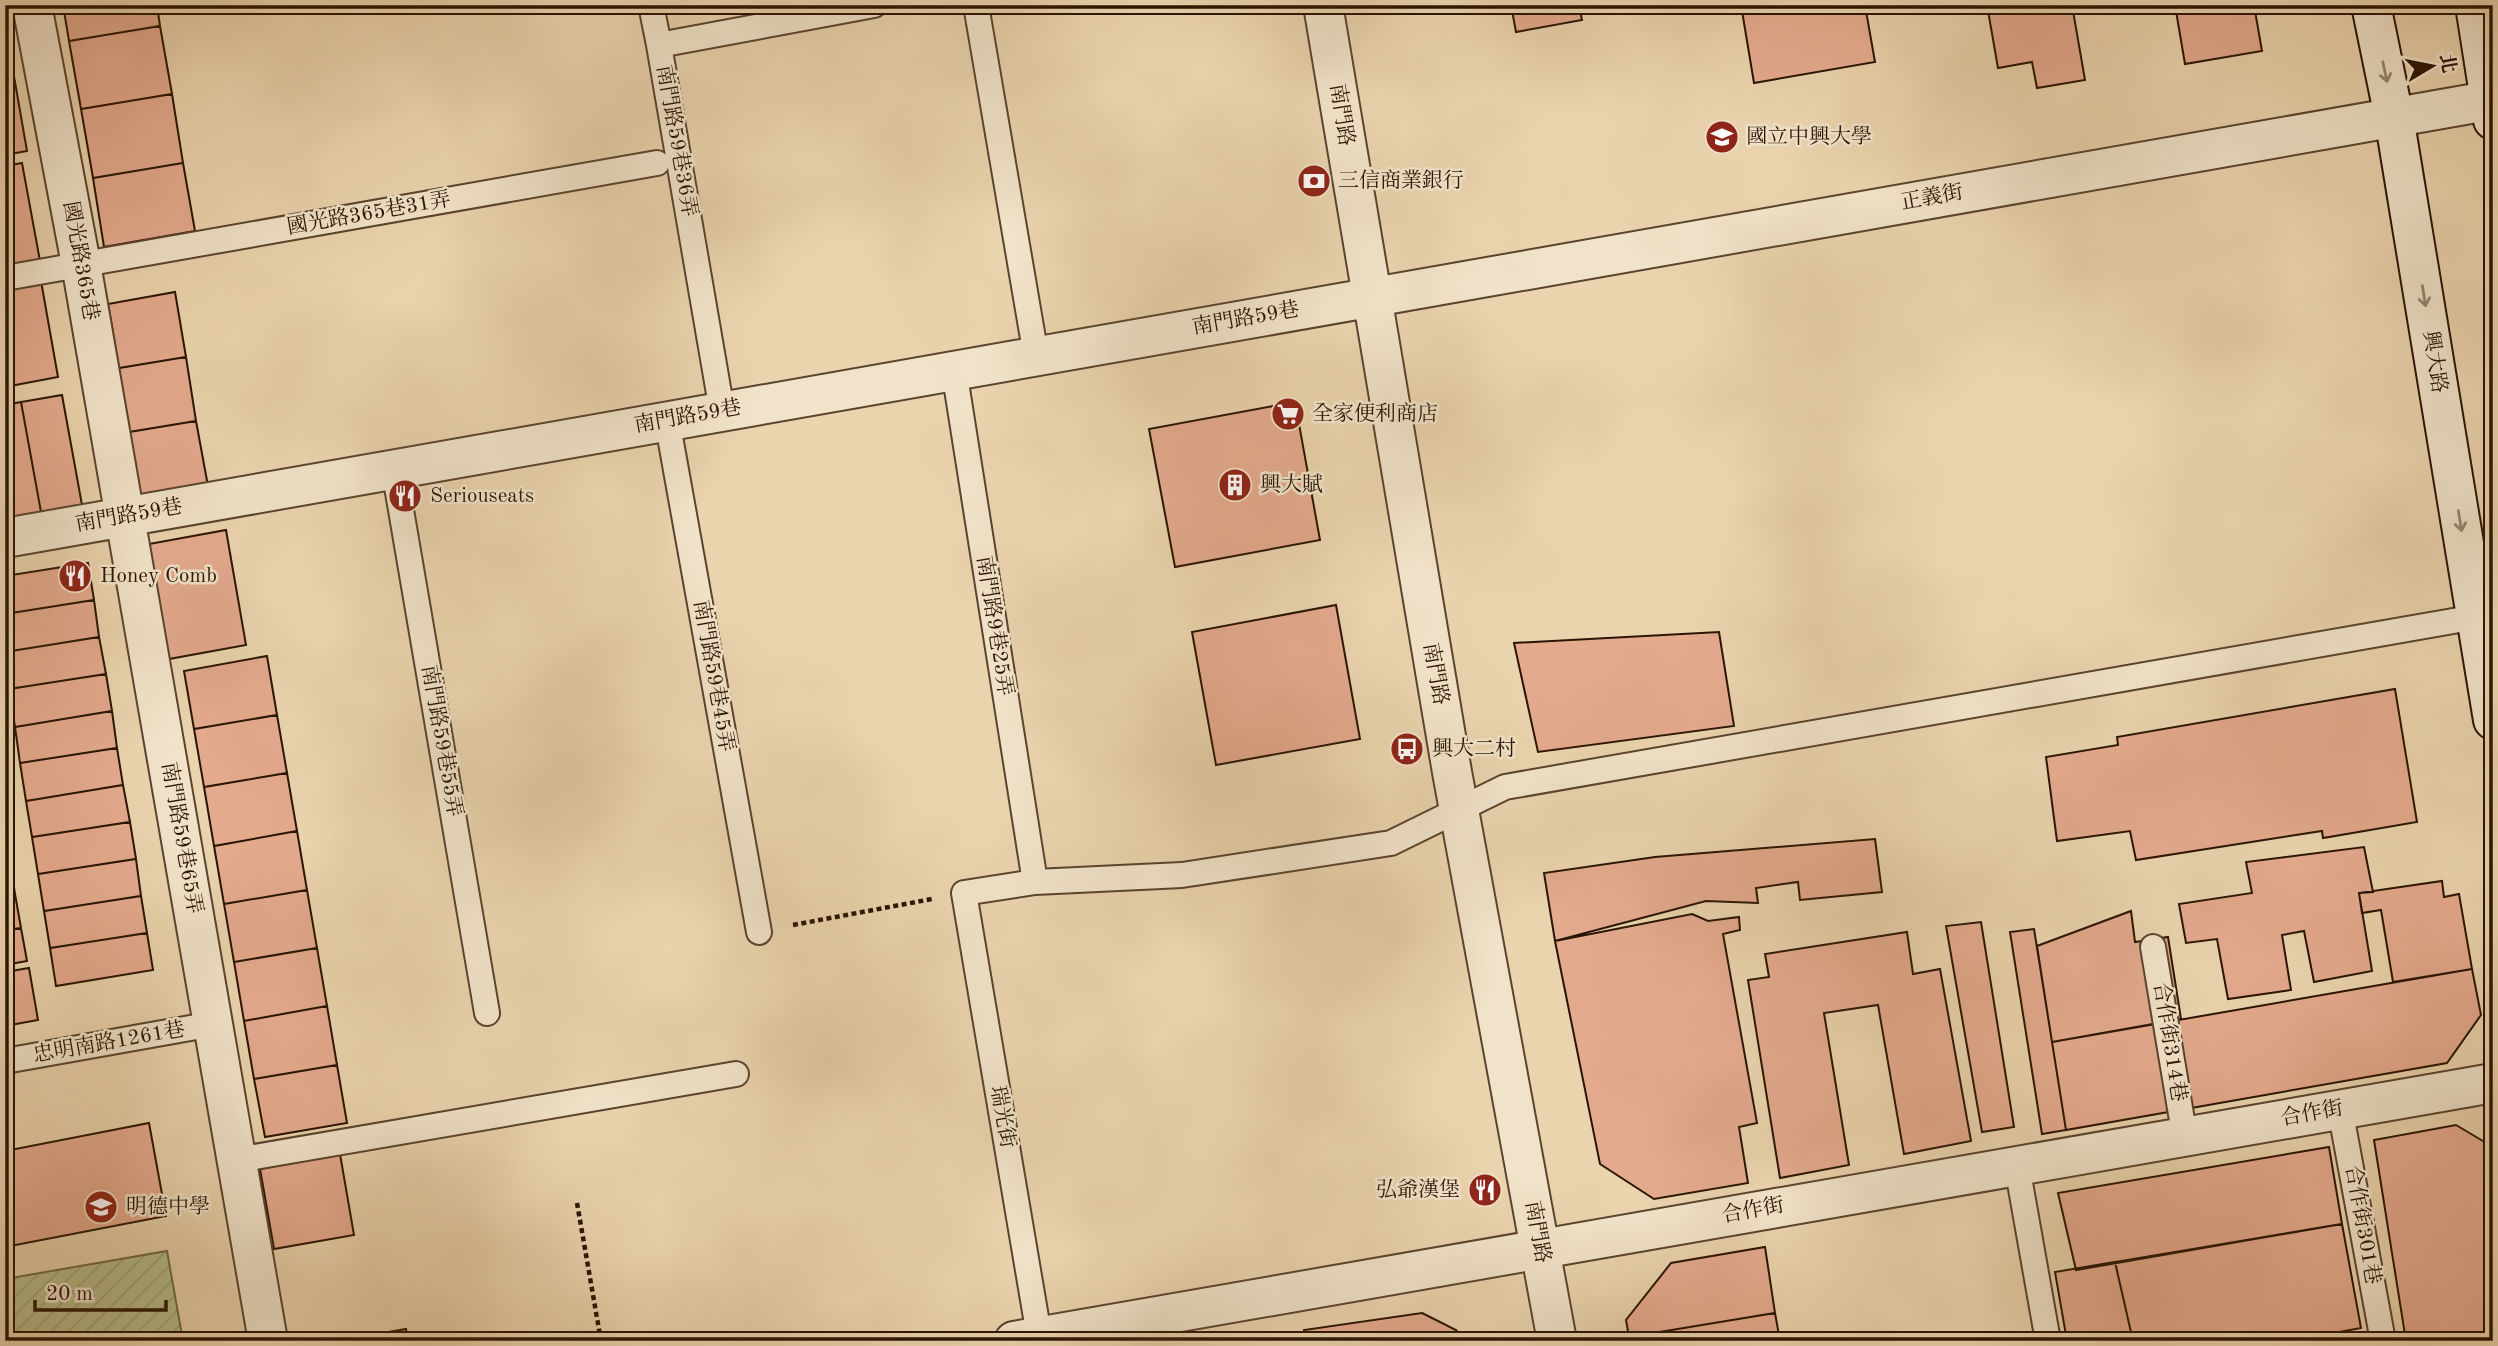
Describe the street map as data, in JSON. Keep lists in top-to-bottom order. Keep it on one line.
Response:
{"streets":{"street":["南門路","正義街","國光路365巷","南門路59巷","興大路","南門路59巷65弄","合作街"],"lane":["南門路59巷36弄","國光路365巷31弄","南門路9巷25弄","南門路59巷45弄","南門路59巷55弄","合作街314巷","忠明南路1261巷","瑞光街","合作街301巷"]},"crossings":[["南門路","正義街"],["南門路","南門路59巷"],["南門路","合作街"],["南門路59巷36弄","南門路59巷"],["正義街","南門路59巷"],["正義街","興大路"],["國光路365巷31弄","國光路365巷"],["國光路365巷","南門路59巷"],["國光路365巷","南門路59巷65弄"],["南門路59巷","南門路9巷25弄"],["南門路59巷","南門路59巷45弄"],["南門路59巷","南門路59巷55弄"],["南門路59巷","南門路59巷65弄"],["南門路59巷65弄","忠明南路1261巷"],["合作街314巷","合作街"],["合作街","瑞光街"],["合作街","合作街301巷"]],"one_way":["興大路"],"places":{"school or university":["國立中興大學","明德中學"],"bank":["三信商業銀行"],"supermarket":["全家便利商店"],"building":["興大賦"],"restaurant":["Seriouseats","Honey Comb","弘爺漢堡"],"bus stop":["興大二村"]},"scale_bar":"20 m","north":"right"}
